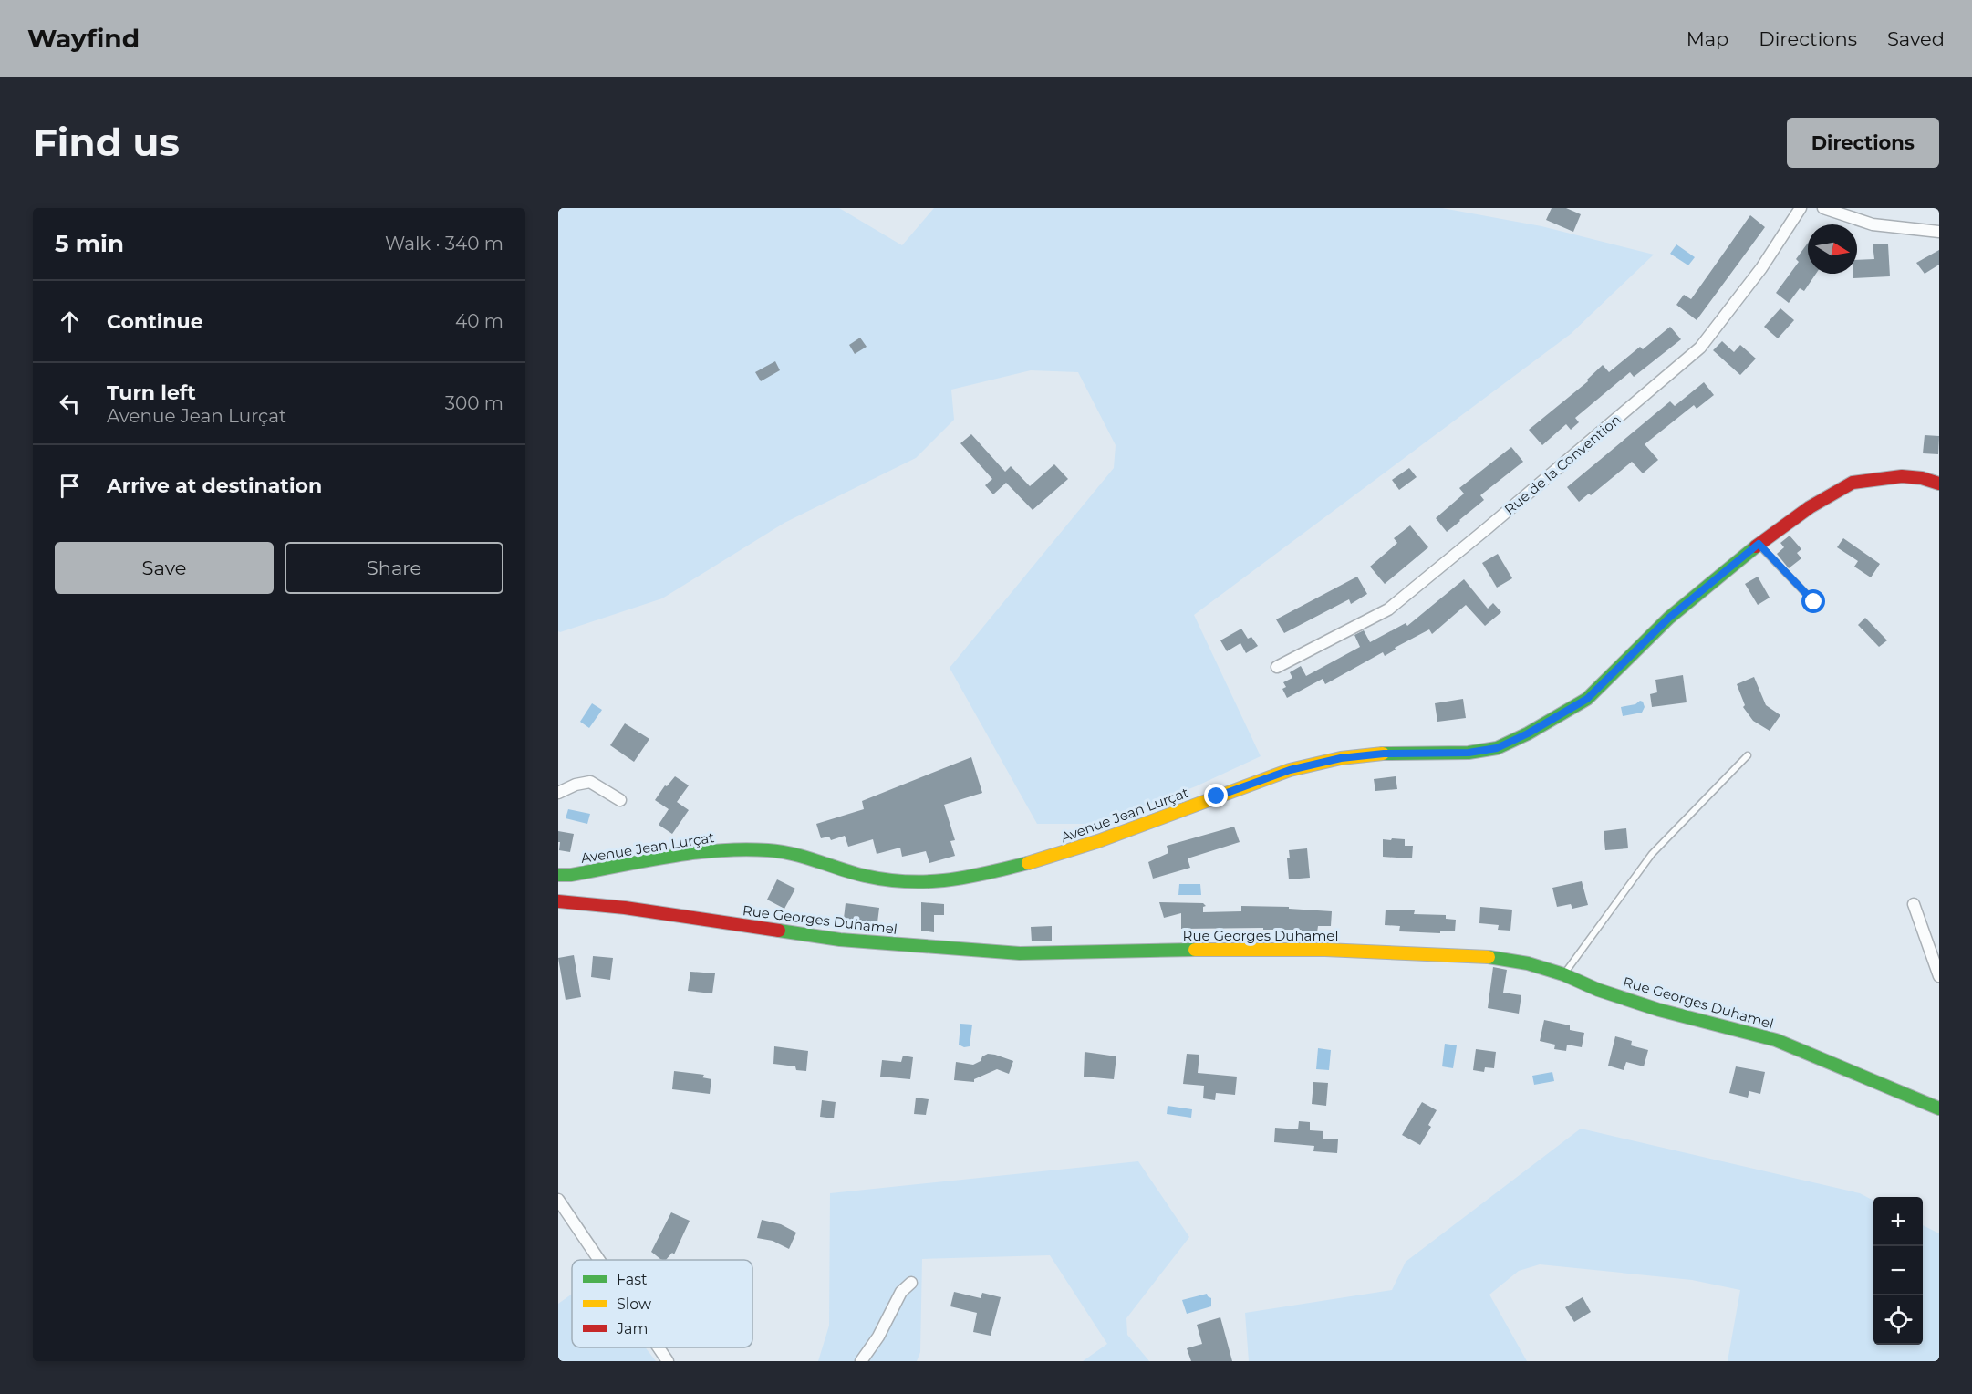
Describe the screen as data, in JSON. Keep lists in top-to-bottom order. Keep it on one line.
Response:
{"streets":{"main road":["Avenue Jean Lurçat","Rue Georges Duhamel"],"street":["Rue de la Convention"]},"legend":["Fast","Slow","Jam"],"north":"right","page":{"header":"Wayfind","nav":["Map","Directions","Saved"],"buttons":["Directions",["Save","Share"]],"title":"Find us","heading":["5 min","Walk · 340 m"],"list":[["Continue","40 m"],["Turn left","Avenue Jean Lurçat","300 m"],"Arrive at destination"],"map_buttons":["+","−"]}}
